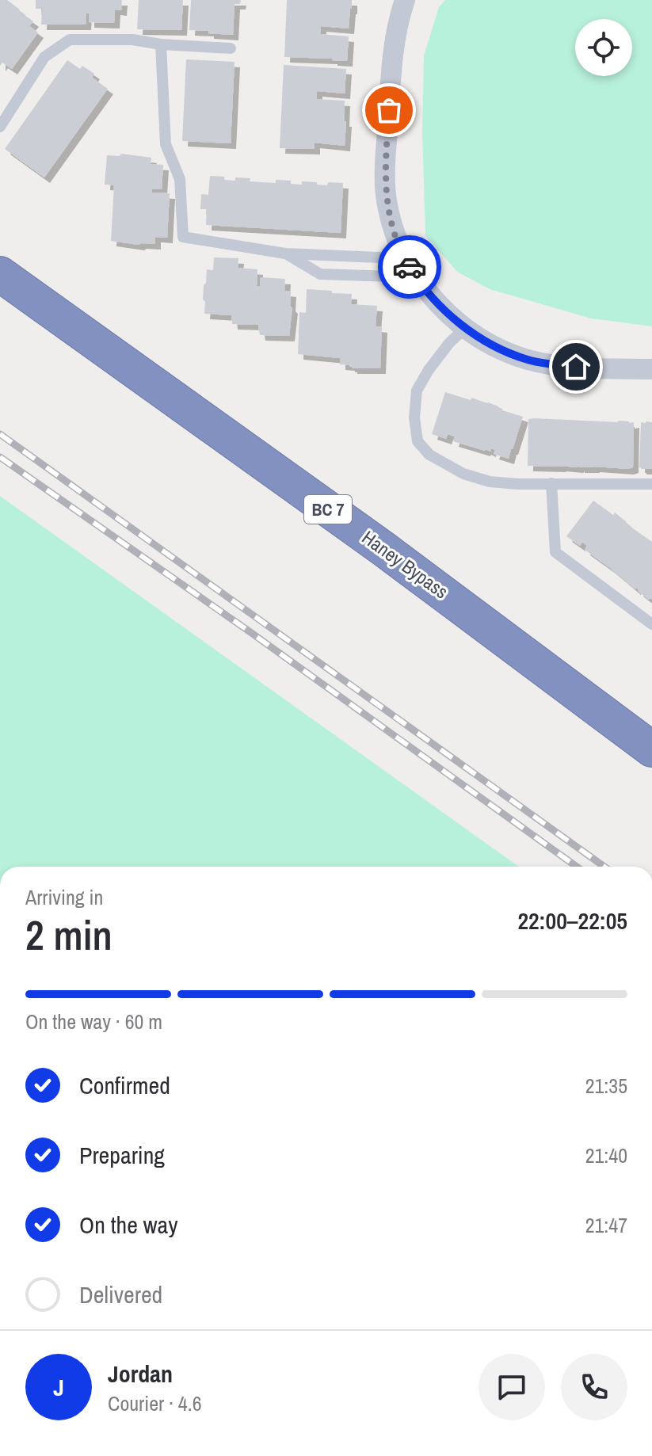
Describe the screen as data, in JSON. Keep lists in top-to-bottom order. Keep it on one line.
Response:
{"streets":{"highway":["BC 7","Haney Bypass"]},"page":{"heading":["2 min","Arriving in","22:00–22:05"],"panel":["Jordan","Courier · 4.6"],"bar":"On the way · 60 m","list":[["Confirmed","21:35"],["Preparing","21:40"],["On the way","21:47"],"Delivered"],"round":"J"}}
